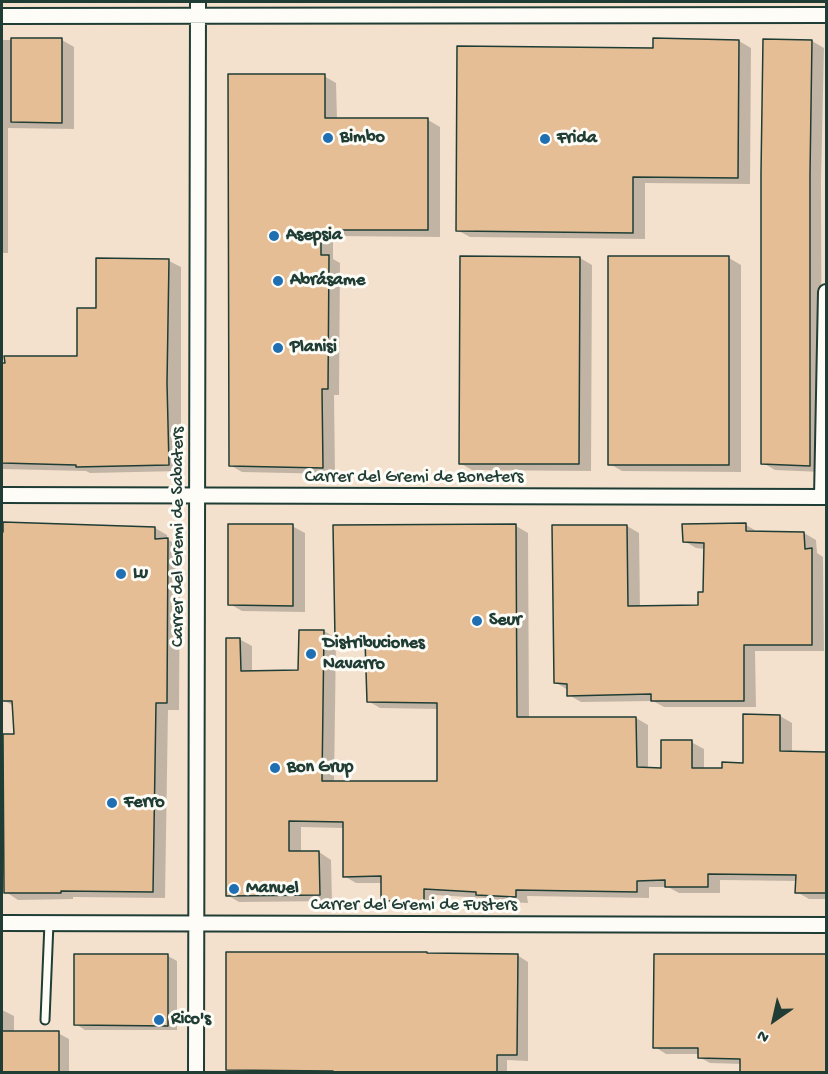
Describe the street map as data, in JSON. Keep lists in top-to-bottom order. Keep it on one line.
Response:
{"streets":{"street":["Carrer del Gremi de Boneters","Carrer del Gremi de Sabaters","Carrer del Gremi de Fusters"]},"crossings":[["Carrer del Gremi de Boneters","Carrer del Gremi de Sabaters"],["Carrer del Gremi de Sabaters","Carrer del Gremi de Fusters"]],"places":["Bimbo","Frida","Asepsia","Abrásame","Planisi","Lu","Seur","Distribuciones Navarro","Bon Grup","Ferro","Manuel","Rico's"],"north":"bottom left"}
